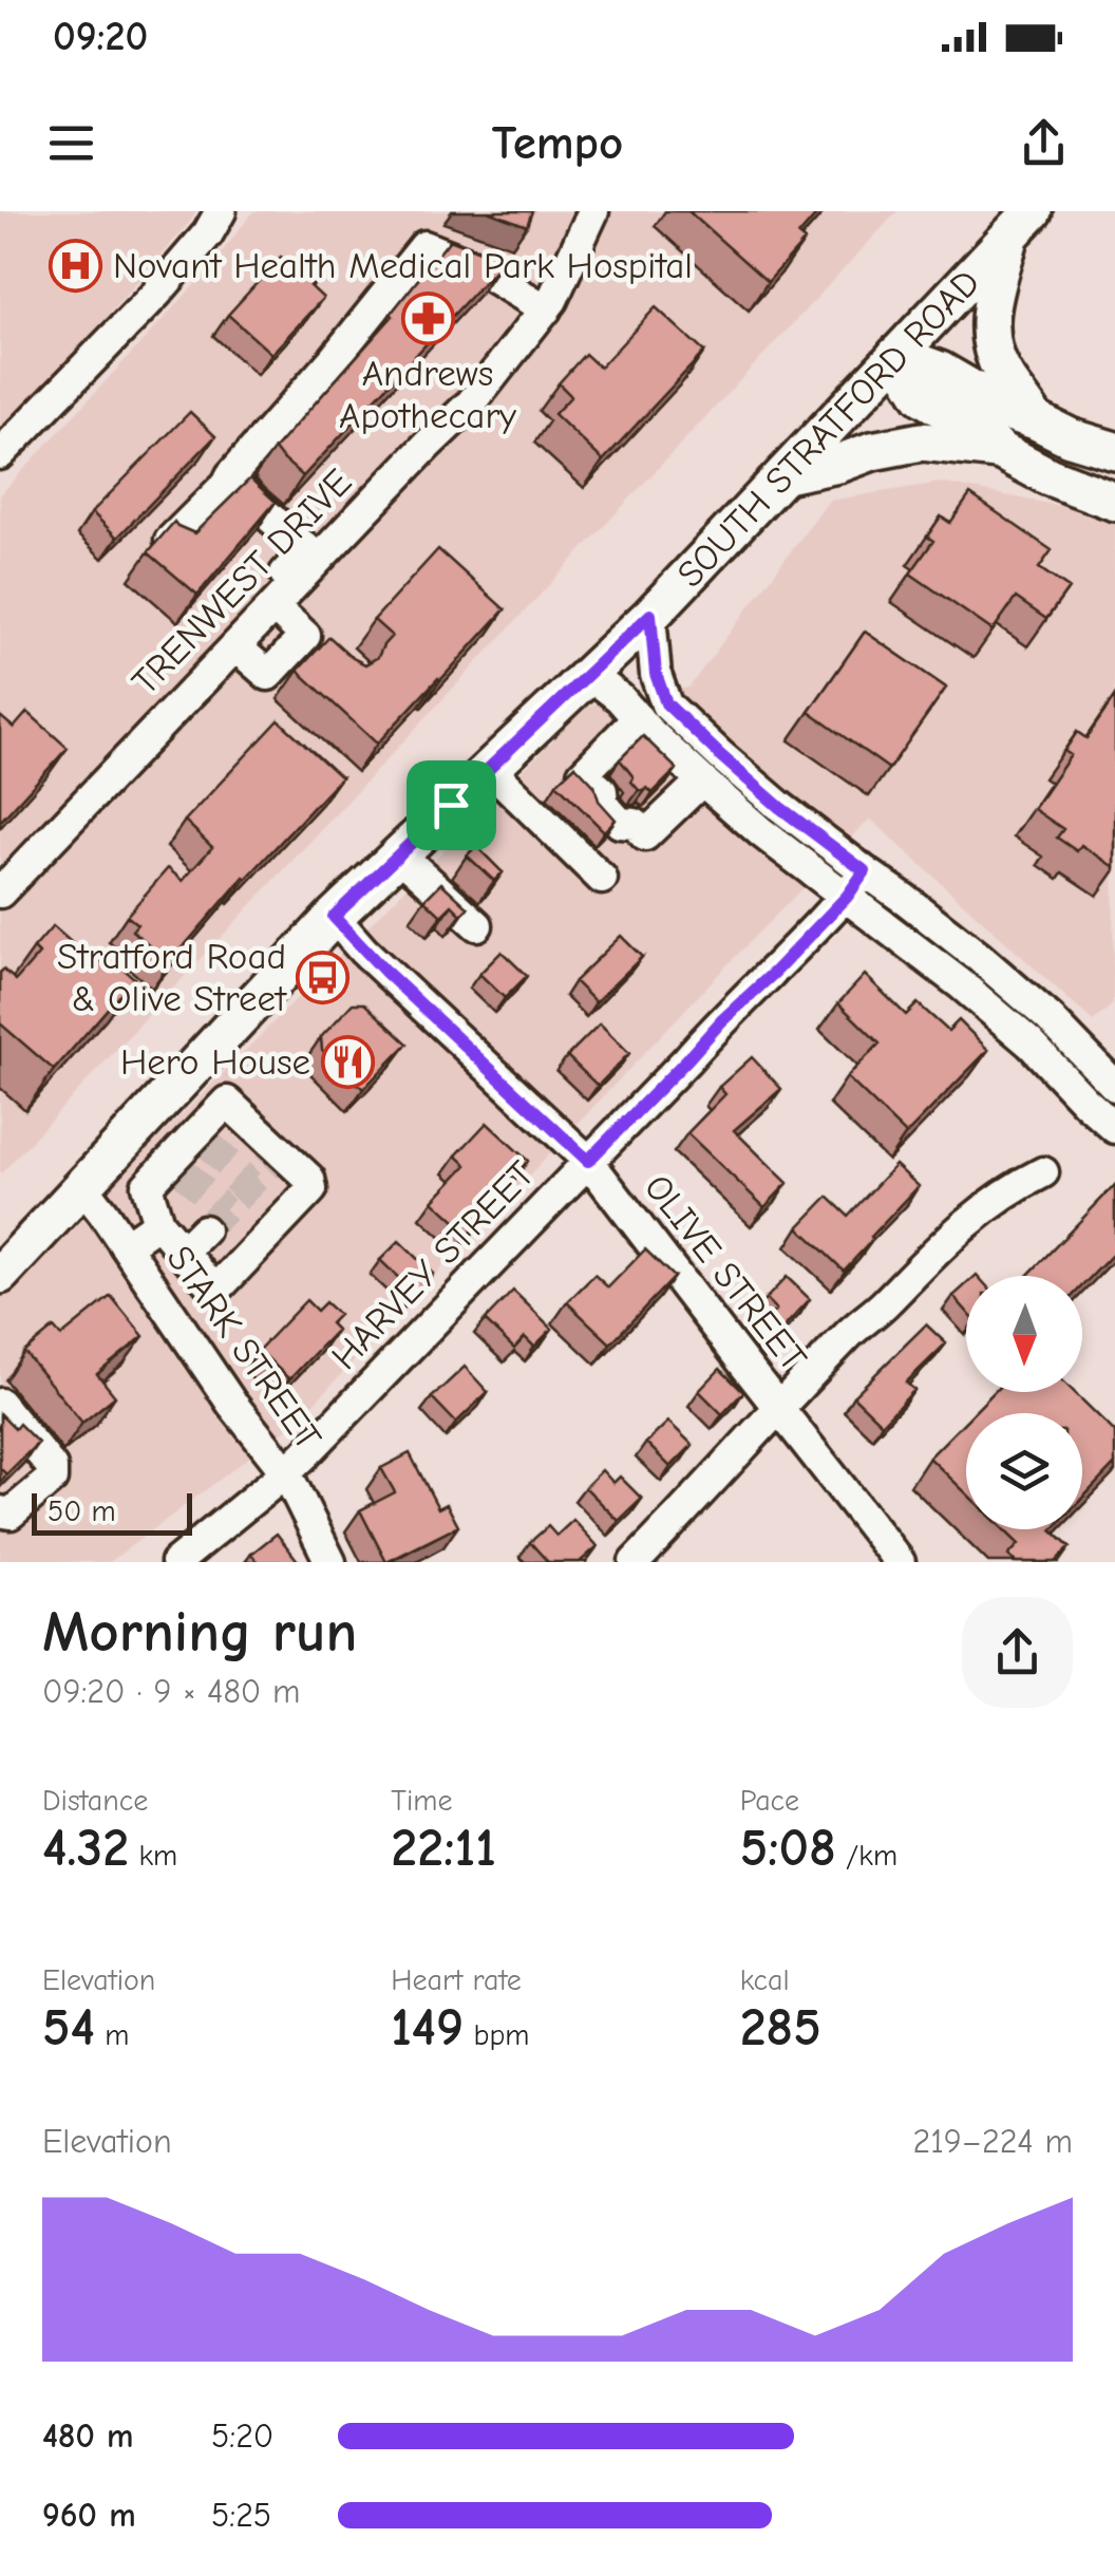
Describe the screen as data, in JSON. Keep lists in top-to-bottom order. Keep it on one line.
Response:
{"streets":{"main road":["SOUTH STRATFORD ROAD"],"street":["TRENWEST DRIVE","HARVEY STREET","OLIVE STREET","STARK STREET"]},"crossings":[["SOUTH STRATFORD ROAD","OLIVE STREET"],["SOUTH STRATFORD ROAD","STARK STREET"],["HARVEY STREET","OLIVE STREET"],["HARVEY STREET","STARK STREET"]],"places":{"hospital":["Novant Health Medical Park Hospital"],"pharmacy":["Andrews Apothecary"],"bus stop":["Stratford Road & Olive Street"],"restaurant":["Hero House"]},"scale_bar":"50 m","north":"bottom","page":{"status":"09:20","header":"Tempo","scale":"50 m","heading":["Morning run","09:20 · 9 × 480 m"],"stats":[["Distance","4.32 km"],["Time","22:11"],["Pace","5:08 /km"],["Elevation","54 m"],["Heart rate","149 bpm"],["kcal","285"]],"chart":["Elevation","219–224 m"],"list":[{"name":"480 m","note":"5:20"},{"name":"960 m","note":"5:25"}]}}
